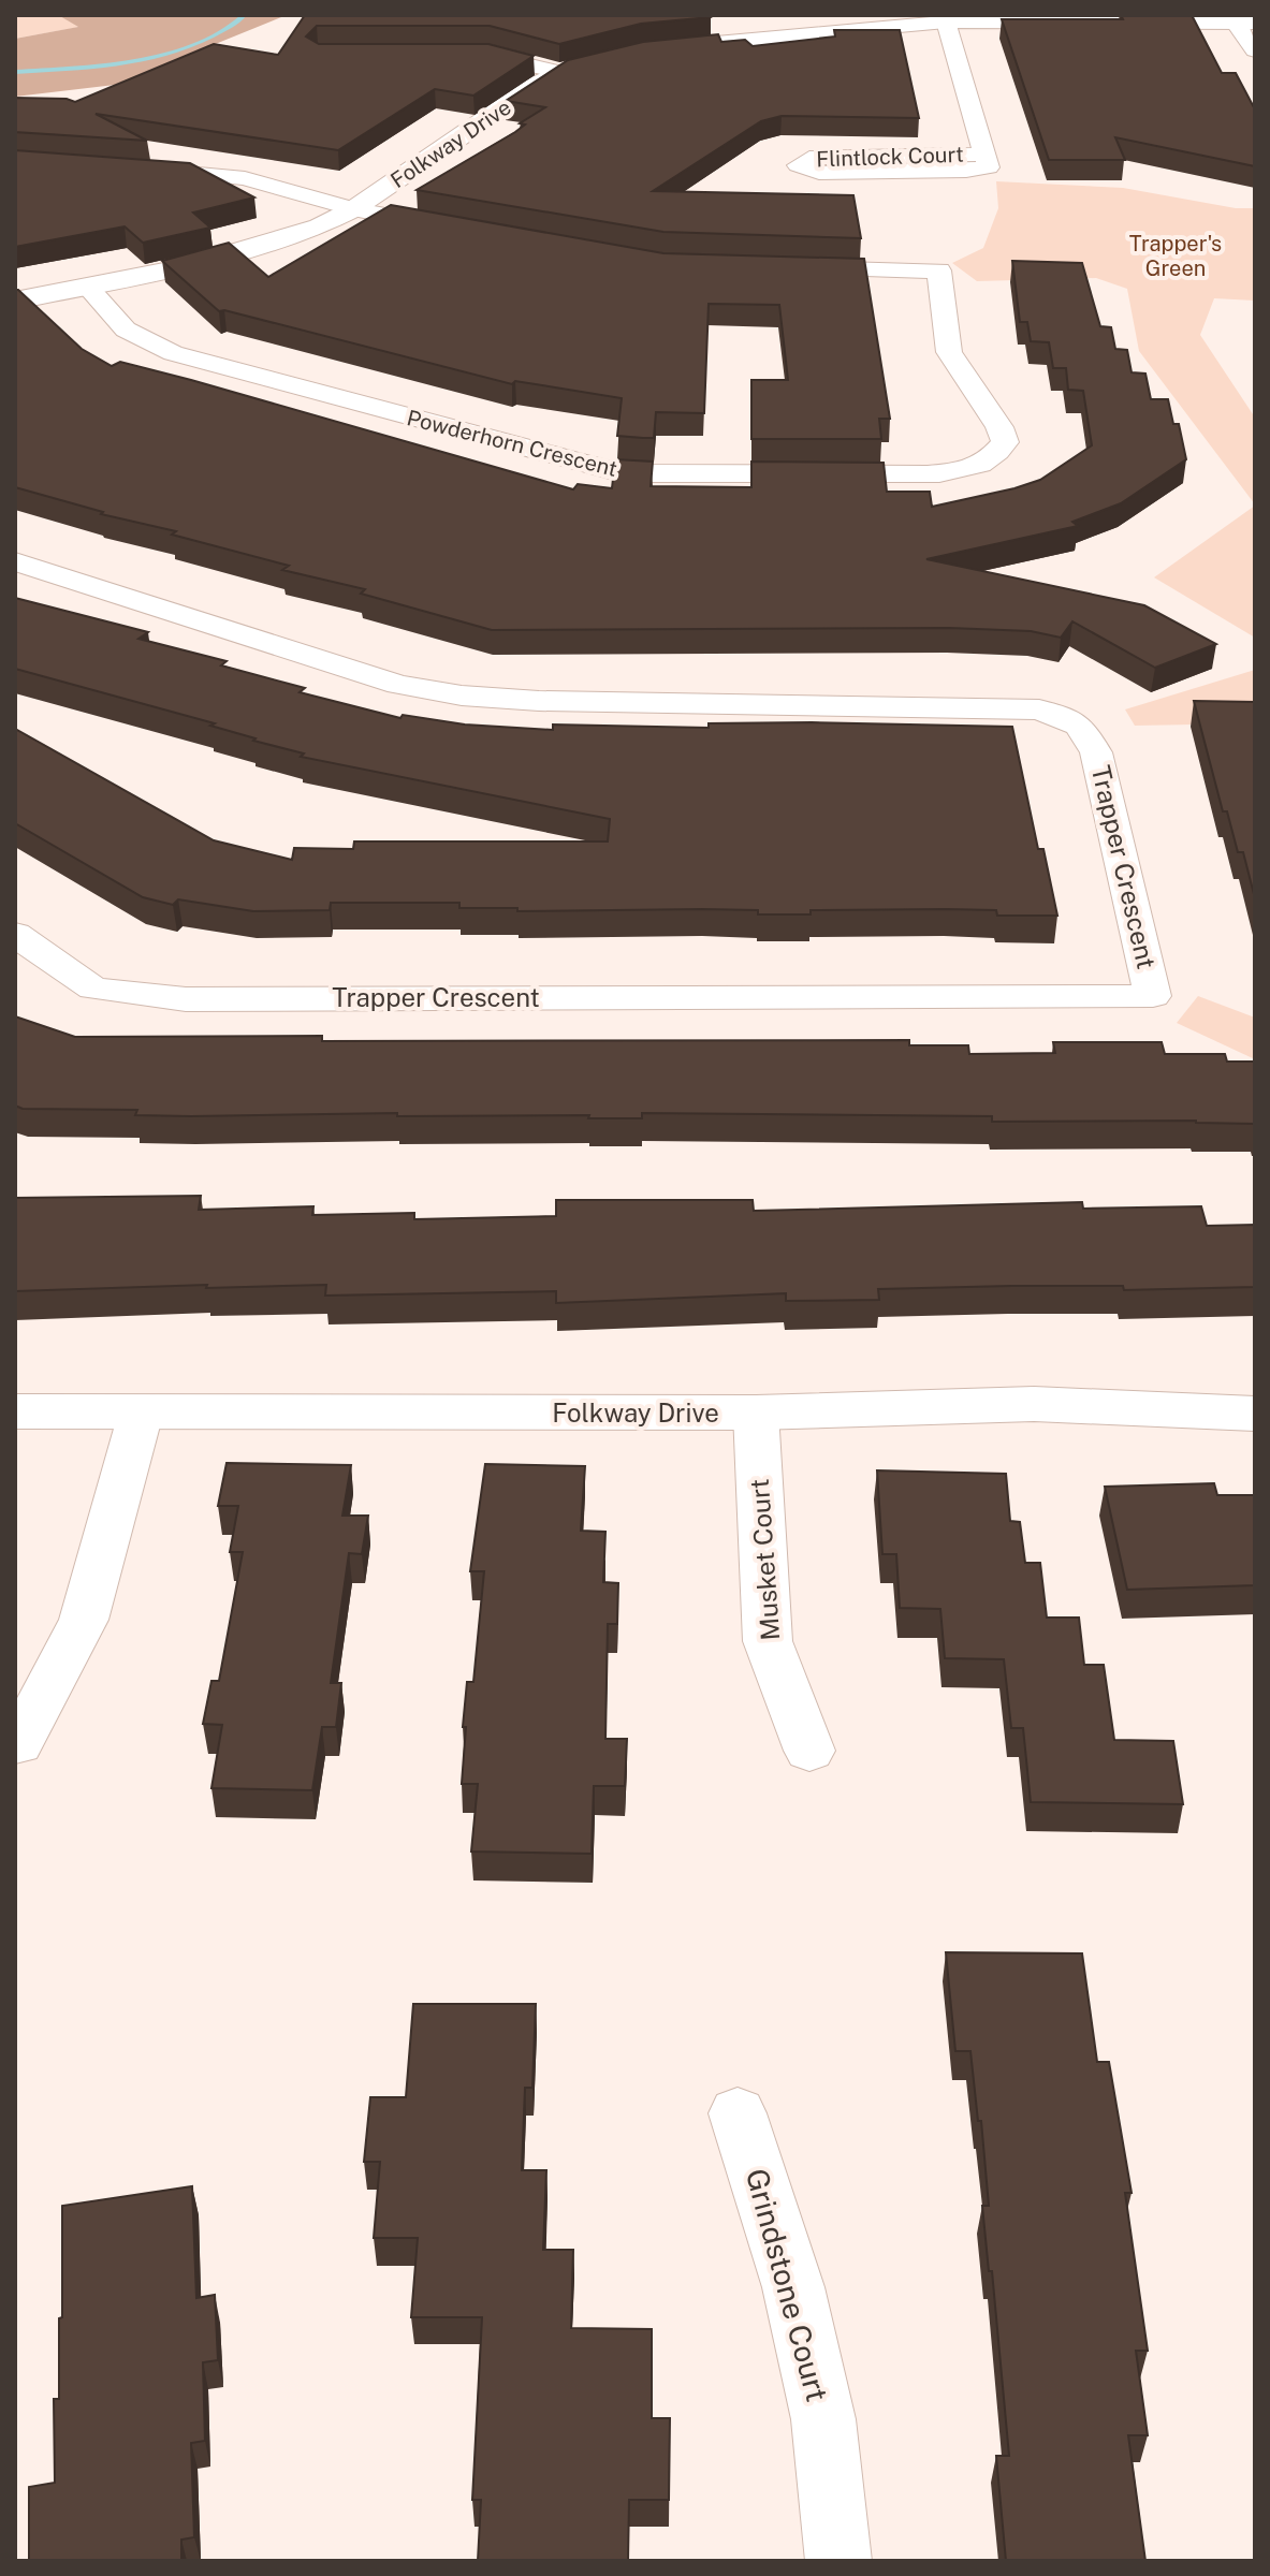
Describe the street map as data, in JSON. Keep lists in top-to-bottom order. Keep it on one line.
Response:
{"streets":{"street":["Folkway Drive","Flintlock Court","Powderhorn Crescent","Trapper Crescent","Musket Court","Grindstone Court"]},"crossings":[["Folkway Drive","Powderhorn Crescent"],["Folkway Drive","Musket Court"]],"parks":["Trapper's Green"]}
